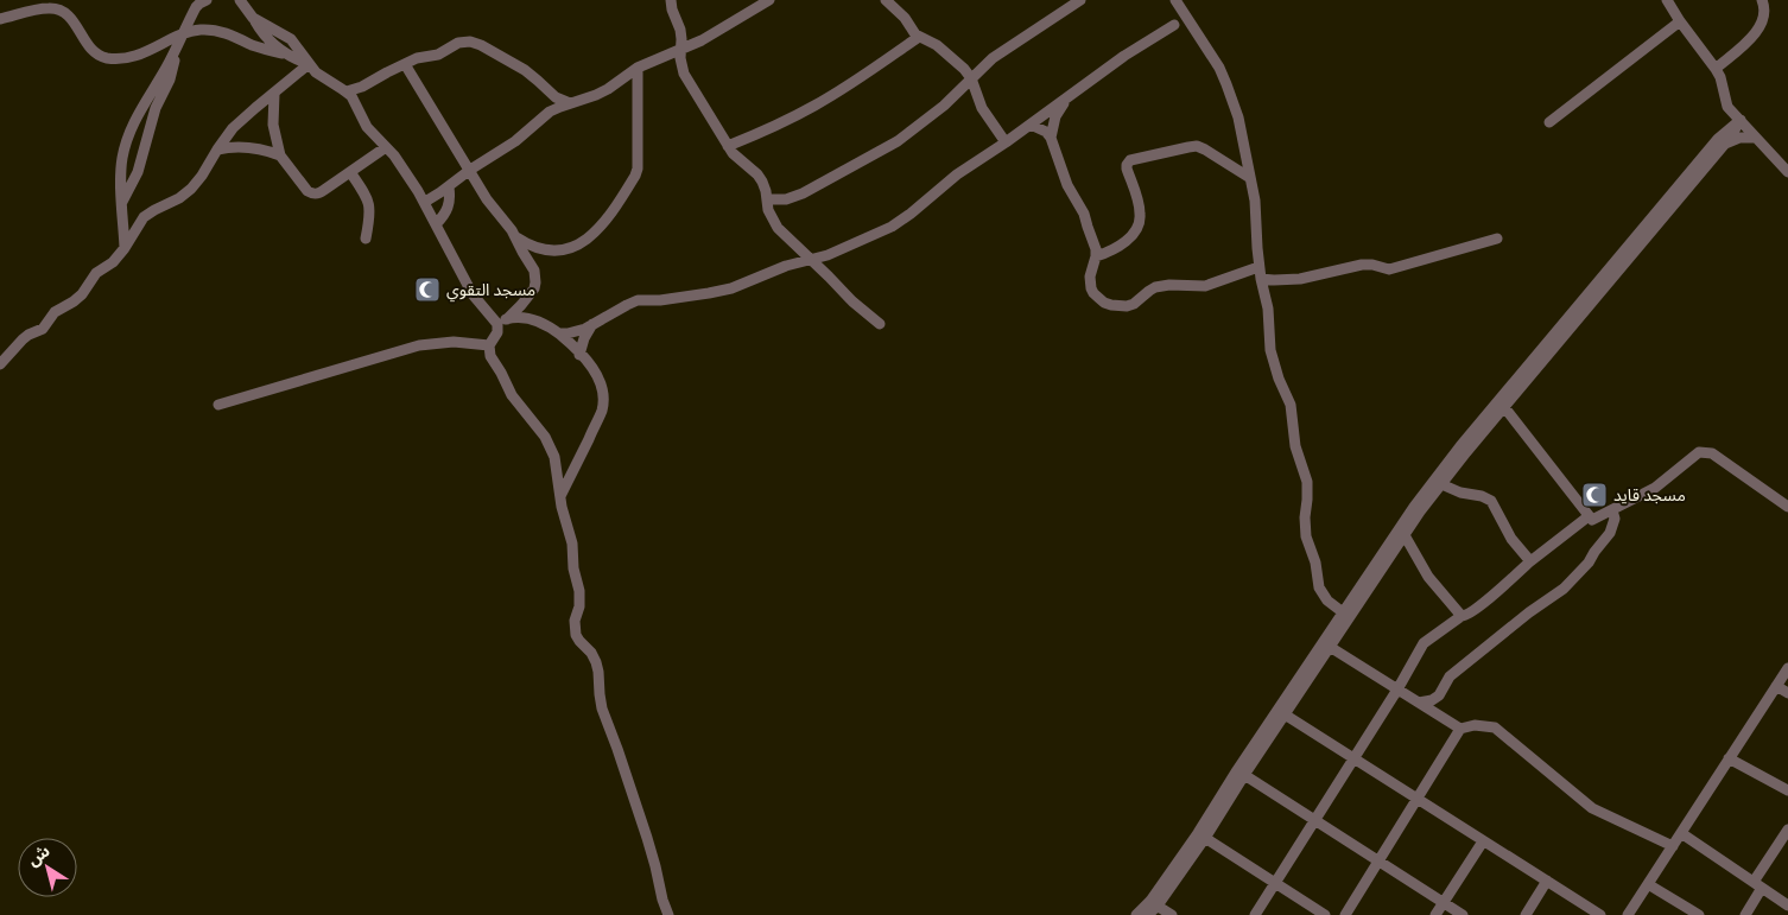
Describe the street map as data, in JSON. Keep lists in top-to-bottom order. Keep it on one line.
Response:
{"places":{"mosque":["مسجد التقوي","مسجد قايد"]},"north":"top left"}
